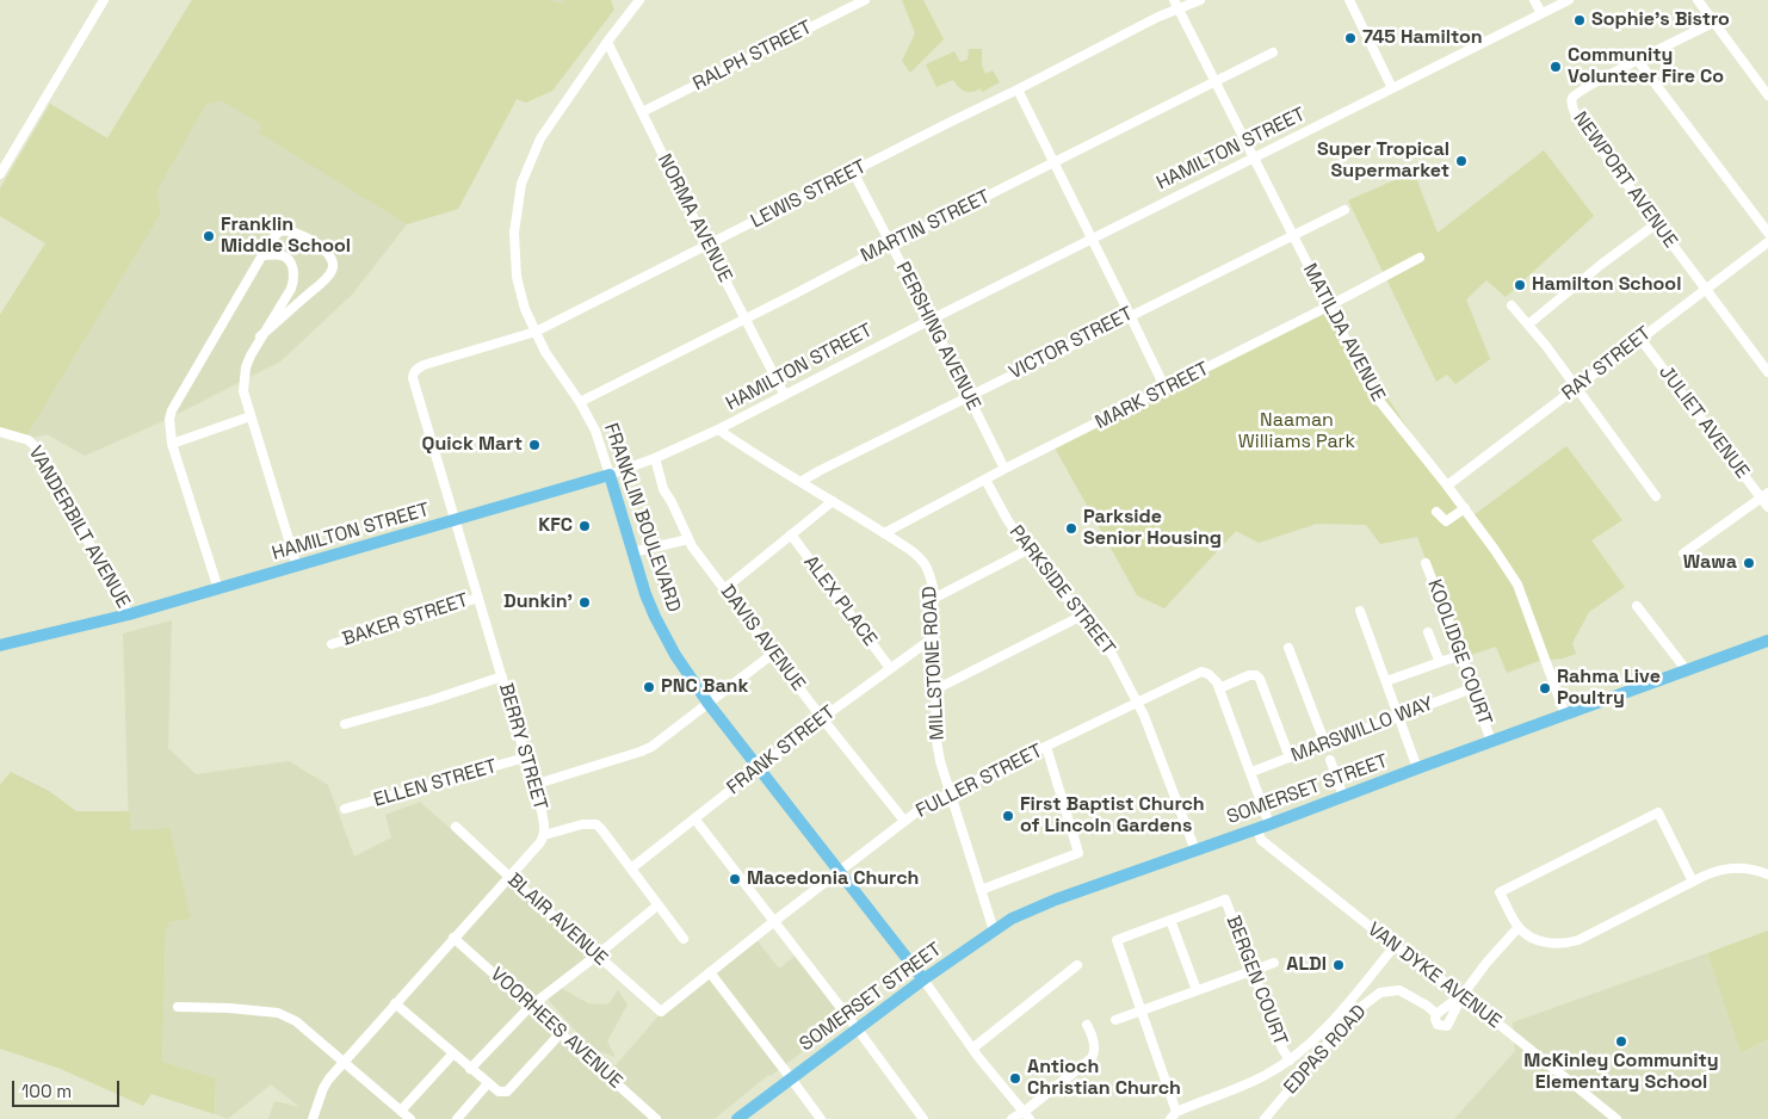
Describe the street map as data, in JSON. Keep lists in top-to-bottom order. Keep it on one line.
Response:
{"streets":{"main road":["HAMILTON STREET","FRANKLIN BOULEVARD","SOMERSET STREET"],"street":["RALPH STREET","NEWPORT AVENUE","LEWIS STREET","NORMA AVENUE","MARTIN STREET","MATILDA AVENUE","PERSHING AVENUE","VICTOR STREET","RAY STREET","MARK STREET","JULIET AVENUE","VANDERBILT AVENUE","PARKSIDE STREET","ALEX PLACE","BAKER STREET","DAVIS AVENUE","KOOLIDGE COURT","MILLSTONE ROAD","MARSWILLO WAY","BERRY STREET","FRANK STREET","FULLER STREET","ELLEN STREET","BLAIR AVENUE","VAN DYKE AVENUE","BERGEN COURT","VOORHEES AVENUE","EDPAS ROAD"]},"crossings":[["RALPH STREET","NORMA AVENUE"],["HAMILTON STREET","NORMA AVENUE"],["HAMILTON STREET","MATILDA AVENUE"],["HAMILTON STREET","PERSHING AVENUE"],["HAMILTON STREET","FRANKLIN BOULEVARD"],["HAMILTON STREET","VANDERBILT AVENUE"],["HAMILTON STREET","DAVIS AVENUE"],["HAMILTON STREET","MILLSTONE ROAD"],["HAMILTON STREET","BERRY STREET"],["NEWPORT AVENUE","RAY STREET"],["LEWIS STREET","NORMA AVENUE"],["LEWIS STREET","MATILDA AVENUE"],["LEWIS STREET","PERSHING AVENUE"],["LEWIS STREET","FRANKLIN BOULEVARD"],["LEWIS STREET","BERRY STREET"],["NORMA AVENUE","MARTIN STREET"],["NORMA AVENUE","FRANKLIN BOULEVARD"],["MARTIN STREET","MATILDA AVENUE"],["MARTIN STREET","PERSHING AVENUE"],["MARTIN STREET","FRANKLIN BOULEVARD"],["MATILDA AVENUE","VICTOR STREET"],["MATILDA AVENUE","RAY STREET"],["MATILDA AVENUE","MARK STREET"],["MATILDA AVENUE","SOMERSET STREET"],["PERSHING AVENUE","VICTOR STREET"],["PERSHING AVENUE","MARK STREET"],["VICTOR STREET","MILLSTONE ROAD"],["RAY STREET","JULIET AVENUE"],["MARK STREET","PARKSIDE STREET"],["MARK STREET","MILLSTONE ROAD"],["FRANKLIN BOULEVARD","FRANK STREET"],["FRANKLIN BOULEVARD","FULLER STREET"],["FRANKLIN BOULEVARD","SOMERSET STREET"],["PARKSIDE STREET","FULLER STREET"],["PARKSIDE STREET","SOMERSET STREET"],["ALEX PLACE","FRANK STREET"],["BAKER STREET","BERRY STREET"],["DAVIS AVENUE","FRANK STREET"],["DAVIS AVENUE","FULLER STREET"],["KOOLIDGE COURT","MARSWILLO WAY"],["KOOLIDGE COURT","SOMERSET STREET"],["MILLSTONE ROAD","FRANK STREET"],["MILLSTONE ROAD","FULLER STREET"],["MILLSTONE ROAD","SOMERSET STREET"],["BERRY STREET","ELLEN STREET"],["BERRY STREET","BLAIR AVENUE"],["BERRY STREET","VOORHEES AVENUE"],["FULLER STREET","BLAIR AVENUE"],["SOMERSET STREET","VAN DYKE AVENUE"],["VAN DYKE AVENUE","EDPAS ROAD"]],"parks":["Naaman Williams Park"],"places":["Sophie's Bistro","745 Hamilton","Community Volunteer Fire Co","Super Tropical Supermarket","Franklin Middle School","Hamilton School","Quick Mart","KFC","Parkside Senior Housing","Wawa","Dunkin'","PNC Bank","Rahma Live Poultry","First Baptist Church of Lincoln Gardens","Macedonia Church","ALDI","McKinley Community Elementary School","Antioch Christian Church"],"scale_bar":"100 m"}
